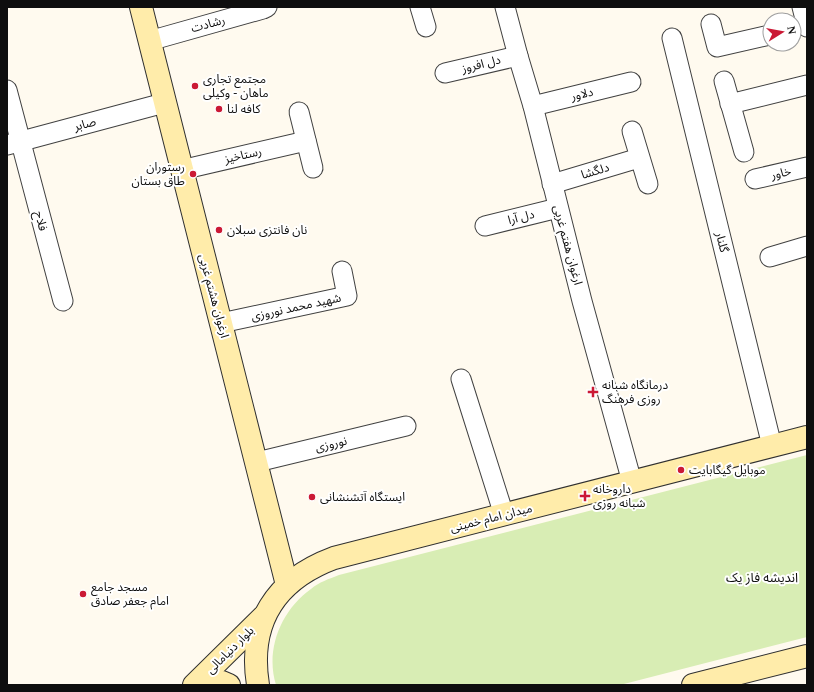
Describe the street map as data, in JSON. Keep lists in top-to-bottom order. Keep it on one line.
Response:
{"streets":{"main road":["ارغوان هشتم غربی","میدان امام خمینی","بلوار دنیامالی"],"street":["رشادت","دل افروز","دلاور","صابر","رستاخیز","دلگشا","خاور","دل آرا","فلاح","گلنار","ارغوان هفتم غربی","شهید محمد نوروزی","نوروزی"]},"crossings":[["رشادت","ارغوان هشتم غربی"],["دل افروز","ارغوان هفتم غربی"],["دلاور","ارغوان هفتم غربی"],["صابر","فلاح"],["صابر","ارغوان هشتم غربی"],["رستاخیز","ارغوان هشتم غربی"],["دلگشا","ارغوان هفتم غربی"],["دل آرا","ارغوان هفتم غربی"],["گلنار","میدان امام خمینی"],["ارغوان هفتم غربی","میدان امام خمینی"],["ارغوان هشتم غربی","شهید محمد نوروزی"],["ارغوان هشتم غربی","نوروزی"],["ارغوان هشتم غربی","میدان امام خمینی"],["میدان امام خمینی","بلوار دنیامالی"]],"districts":["اندیشه فاز یک"],"places":{"other":["مجتمع تجاری ماهان - وکیلی","کافه لنا","رستوران طاق بستان","نان فانتزی سبلان","موبایل گیگابایت","ایستگاه آتشنشانی","مسجد جامع امام جعفر صادق"],"health":["درمانگاه شبانه روزی فرهنگ","داروخانه شبانه روزی"]},"north":"right"}
